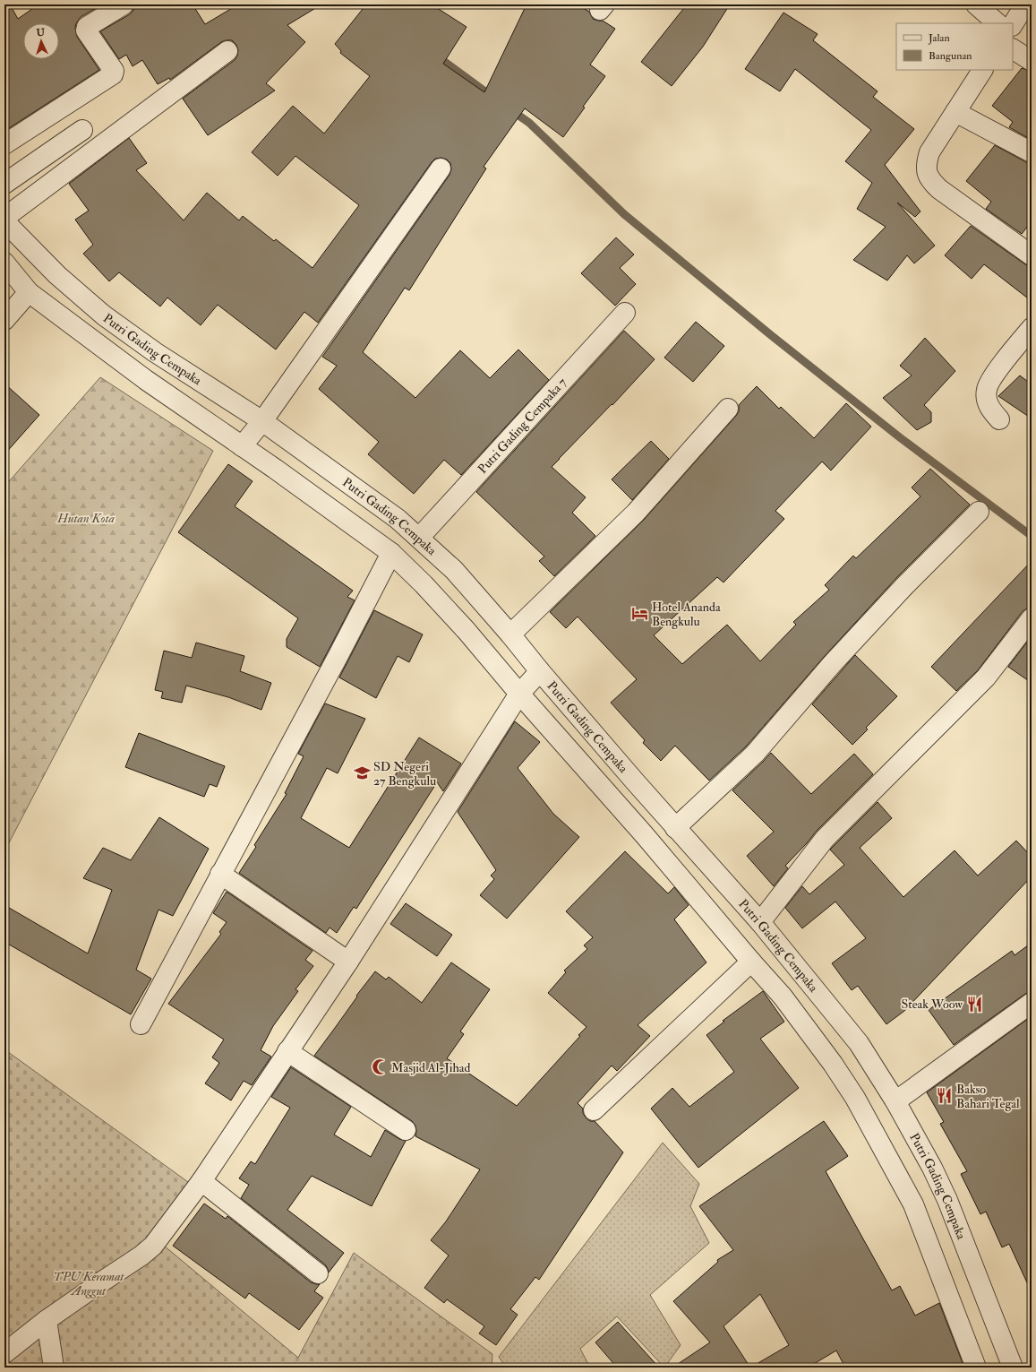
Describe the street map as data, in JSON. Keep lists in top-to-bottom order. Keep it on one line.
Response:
{"streets":{"street":["Putri Gading Cempaka","Putri Gading Cempaka 7"]},"crossings":[["Putri Gading Cempaka","Putri Gading Cempaka 7"]],"parks":["Hutan Kota","TPU Keramat Anggut"],"places":{"hotel":["Hotel Ananda Bengkulu"],"school or university":["SD Negeri 27 Bengkulu"],"restaurant":["Steak Woow","Bakso Bahari Tegal"],"mosque":["Masjid Al-Jihad"]},"legend":["Jalan","Bangunan"],"north":"top"}
